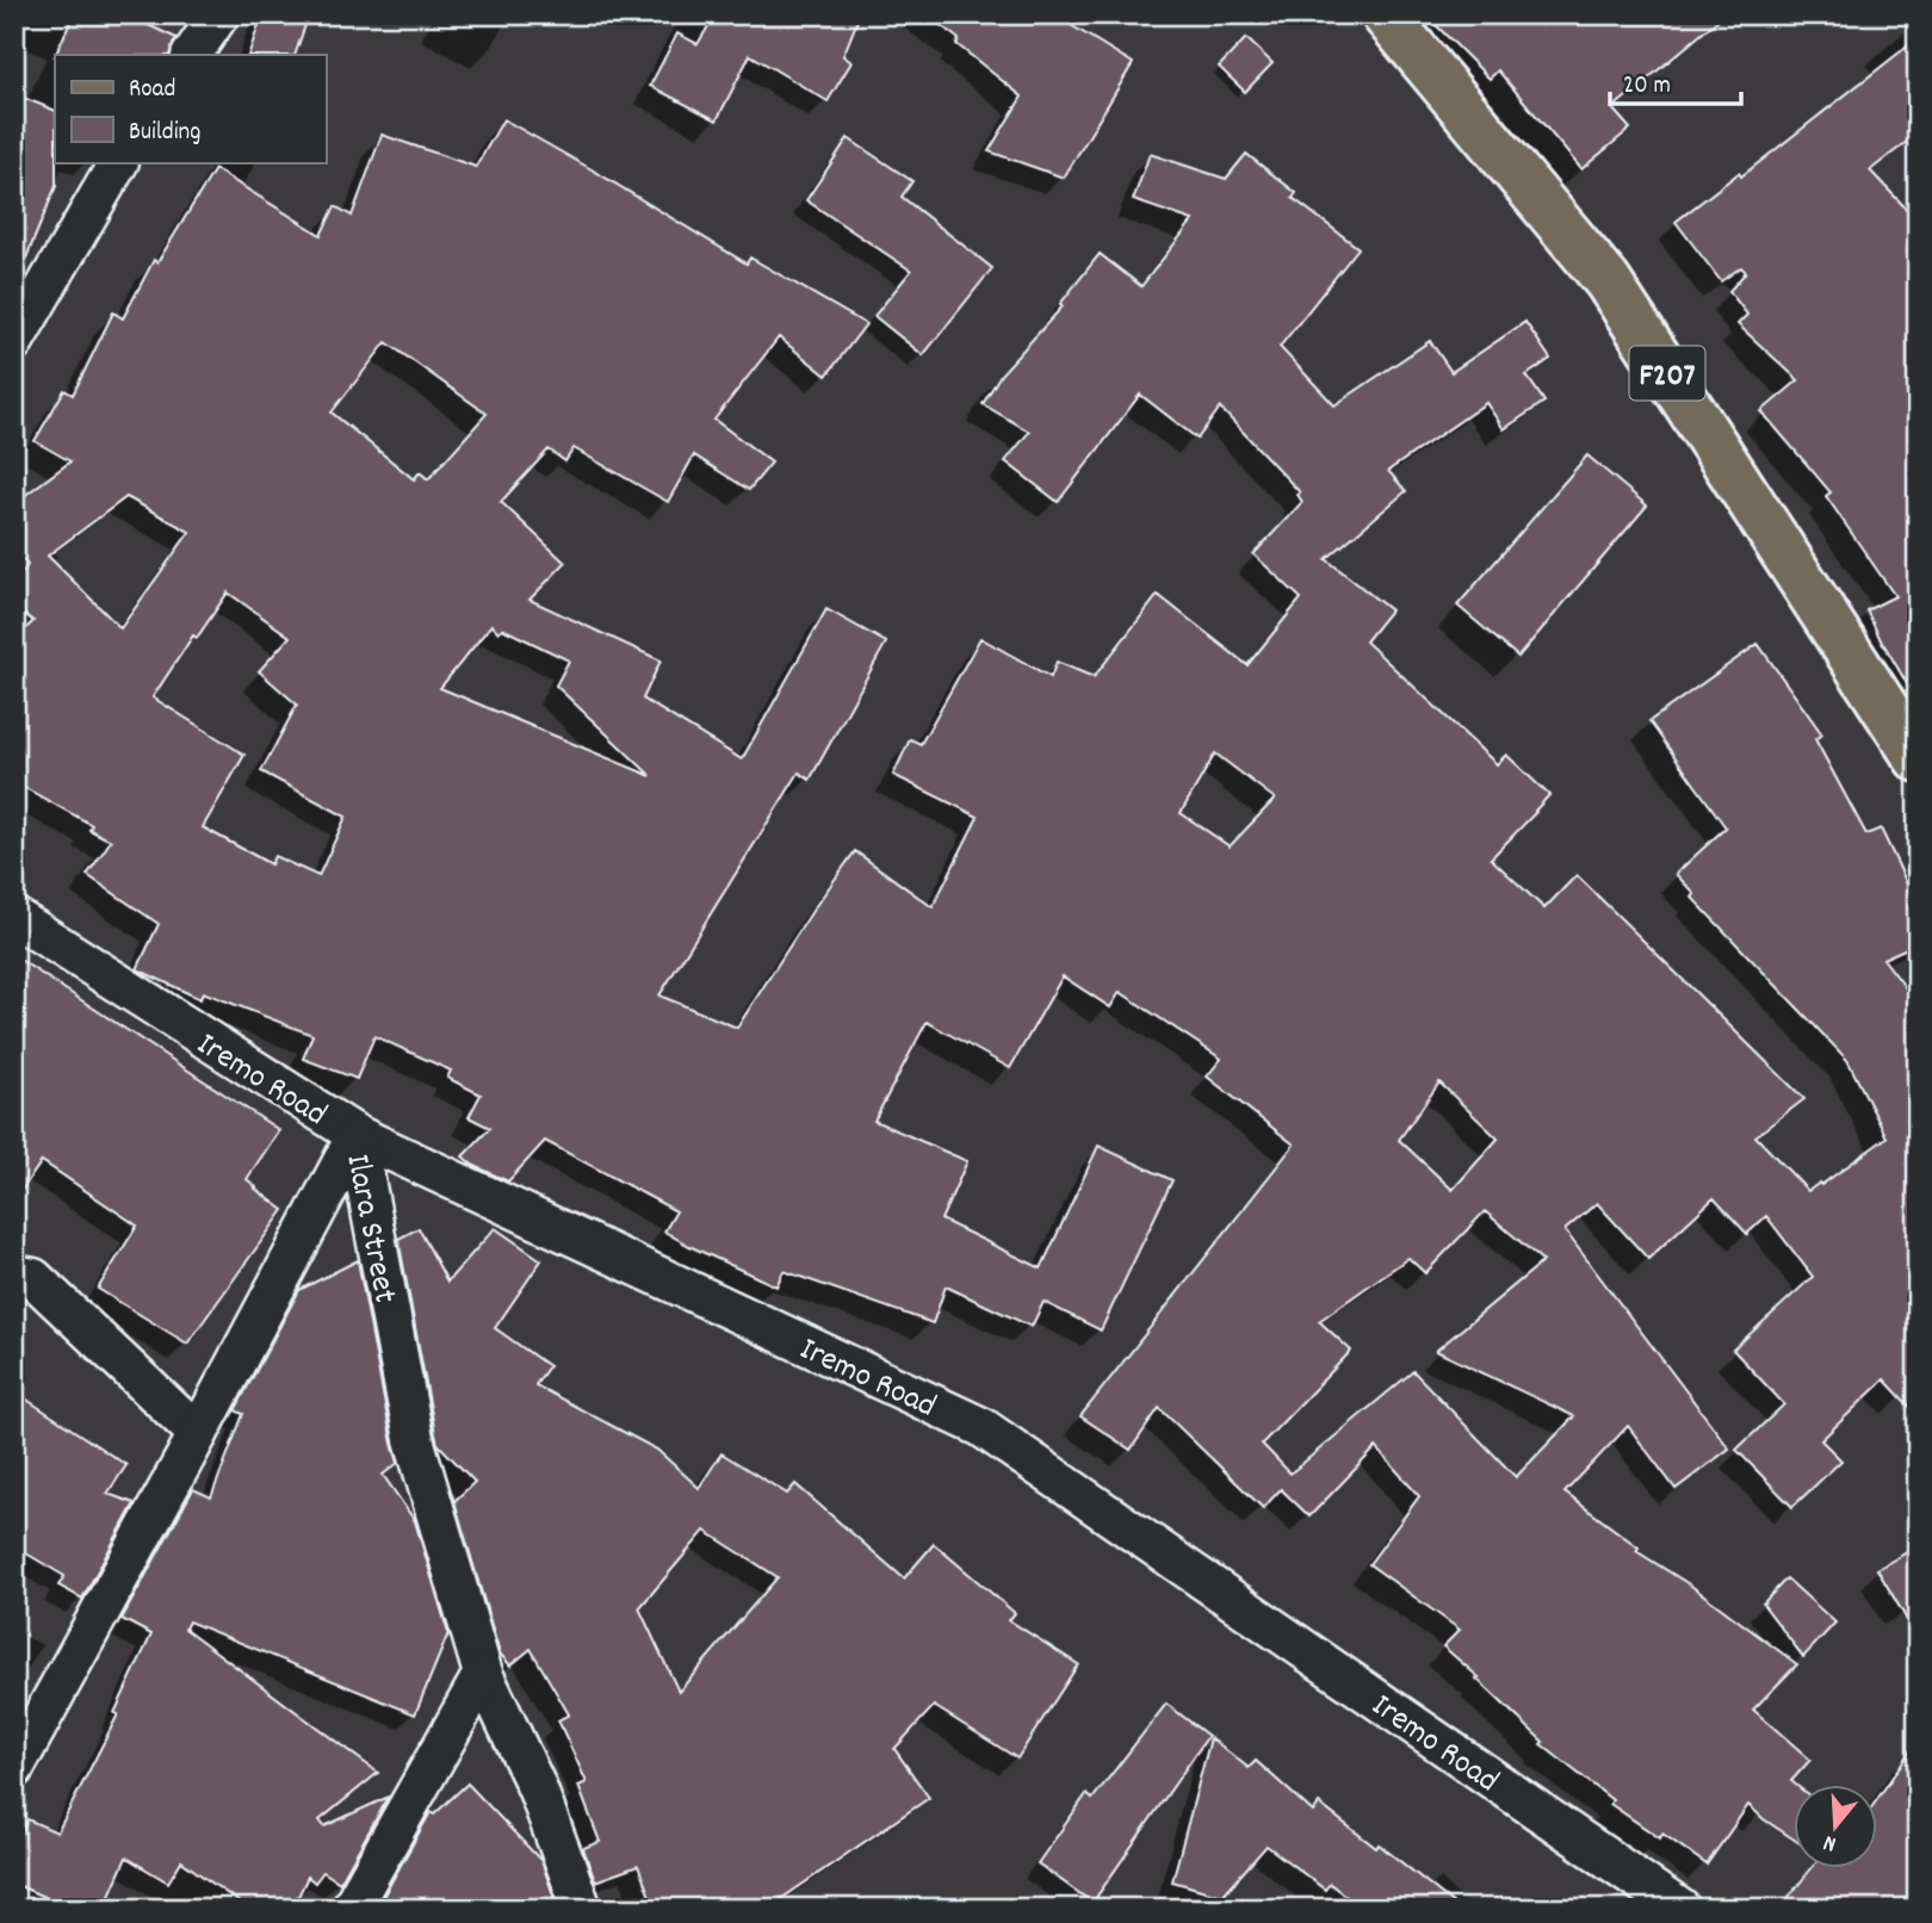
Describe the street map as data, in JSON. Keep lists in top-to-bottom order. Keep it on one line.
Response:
{"streets":{"main road":["F207"],"street":["Iremo Road","Ilara Street"]},"crossings":[["Iremo Road","Ilara Street"]],"legend":["Road","Building"],"scale_bar":"20 m","north":"bottom"}
